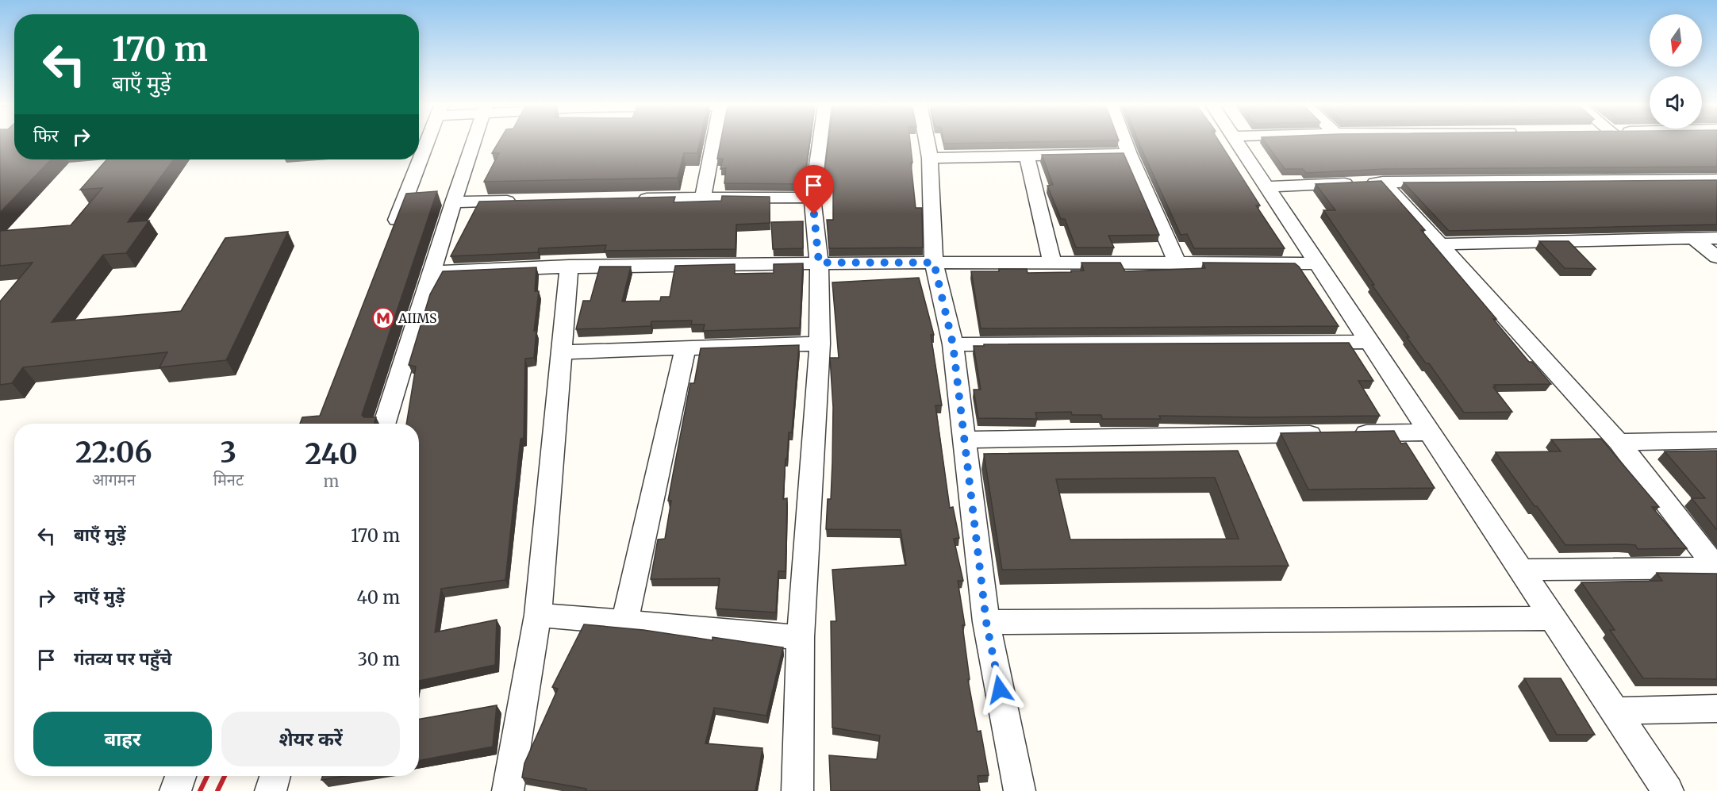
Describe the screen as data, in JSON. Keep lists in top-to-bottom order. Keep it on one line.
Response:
{"places":{"metro station":["AIIMS"]},"north":"bottom","page":{"turn":["170 m","बाएँ मुड़ें"],"then":"फिर","eta":["22:06","आगमन","3","मिनट","240","m"],"list":[{"name":"बाएँ मुड़ें","value":"170 m"},{"name":"दाएँ मुड़ें","value":"40 m"},{"name":"गंतव्य पर पहुँचे","value":"30 m"}],"buttons":["बाहर","शेयर करें"]}}
